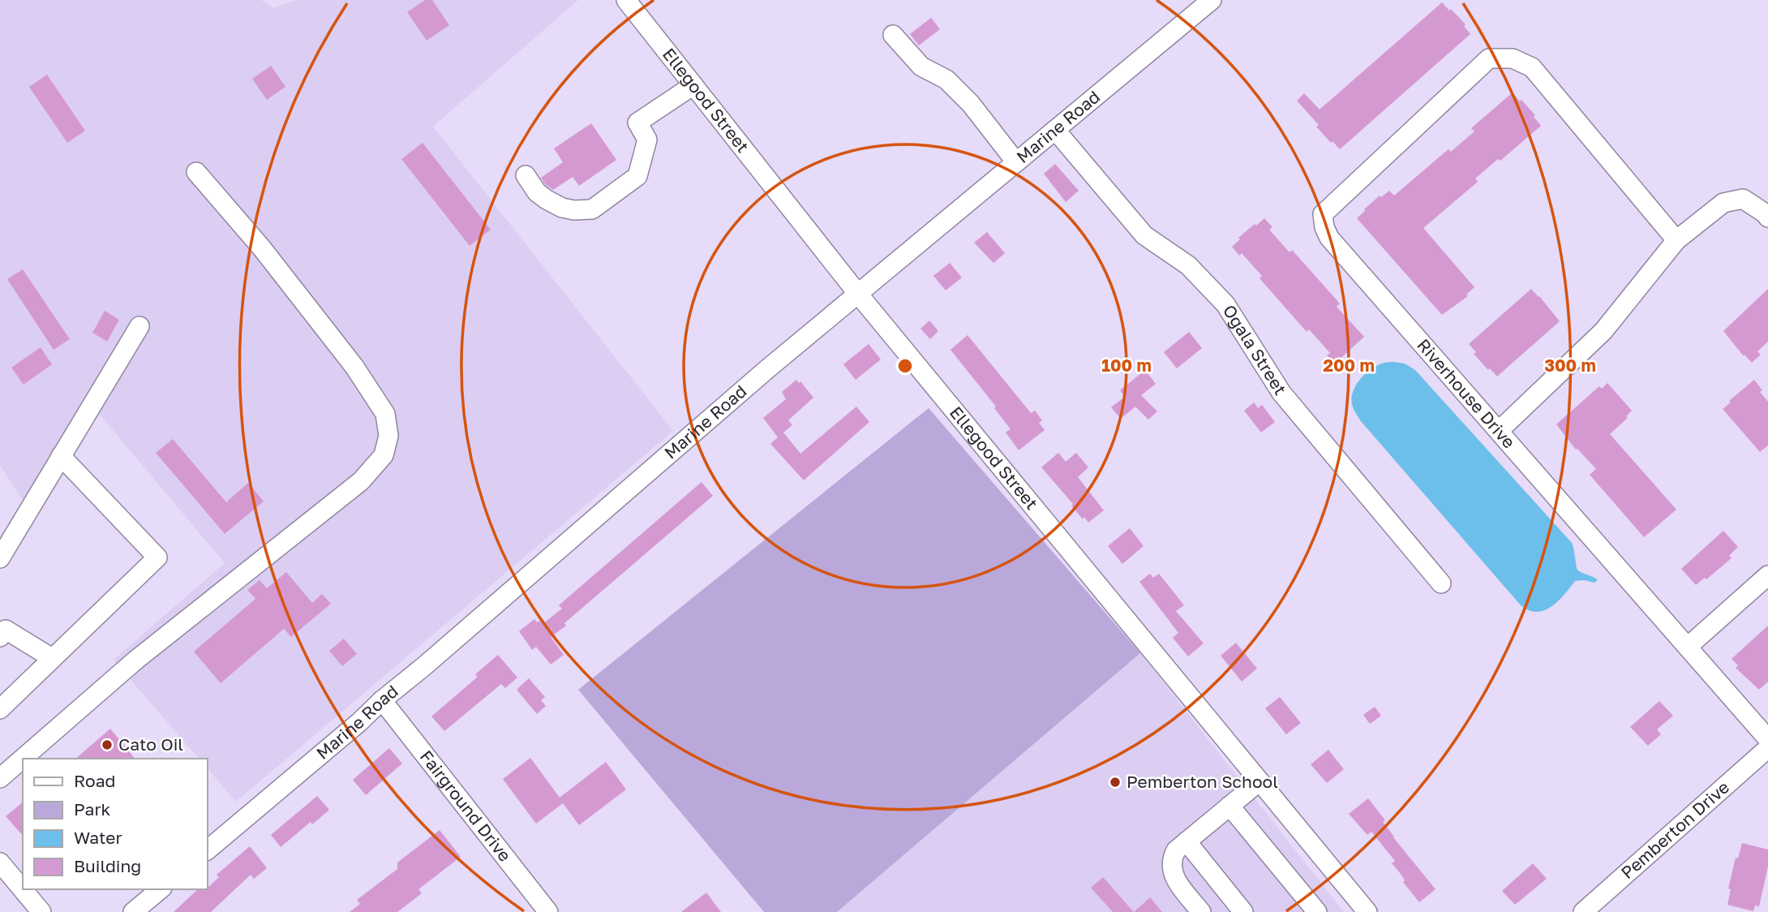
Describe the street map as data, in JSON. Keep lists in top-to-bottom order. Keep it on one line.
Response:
{"streets":{"street":["Ellegood Street","Marine Road","Ogala Street","Riverhouse Drive","Fairground Drive","Pemberton Drive"]},"crossings":[["Ellegood Street","Marine Road"],["Marine Road","Ogala Street"],["Marine Road","Fairground Drive"]],"places":["Cato Oil","Pemberton School"],"legend":["Road","Park","Water","Building"],"rings":["100 m","200 m","300 m"]}
